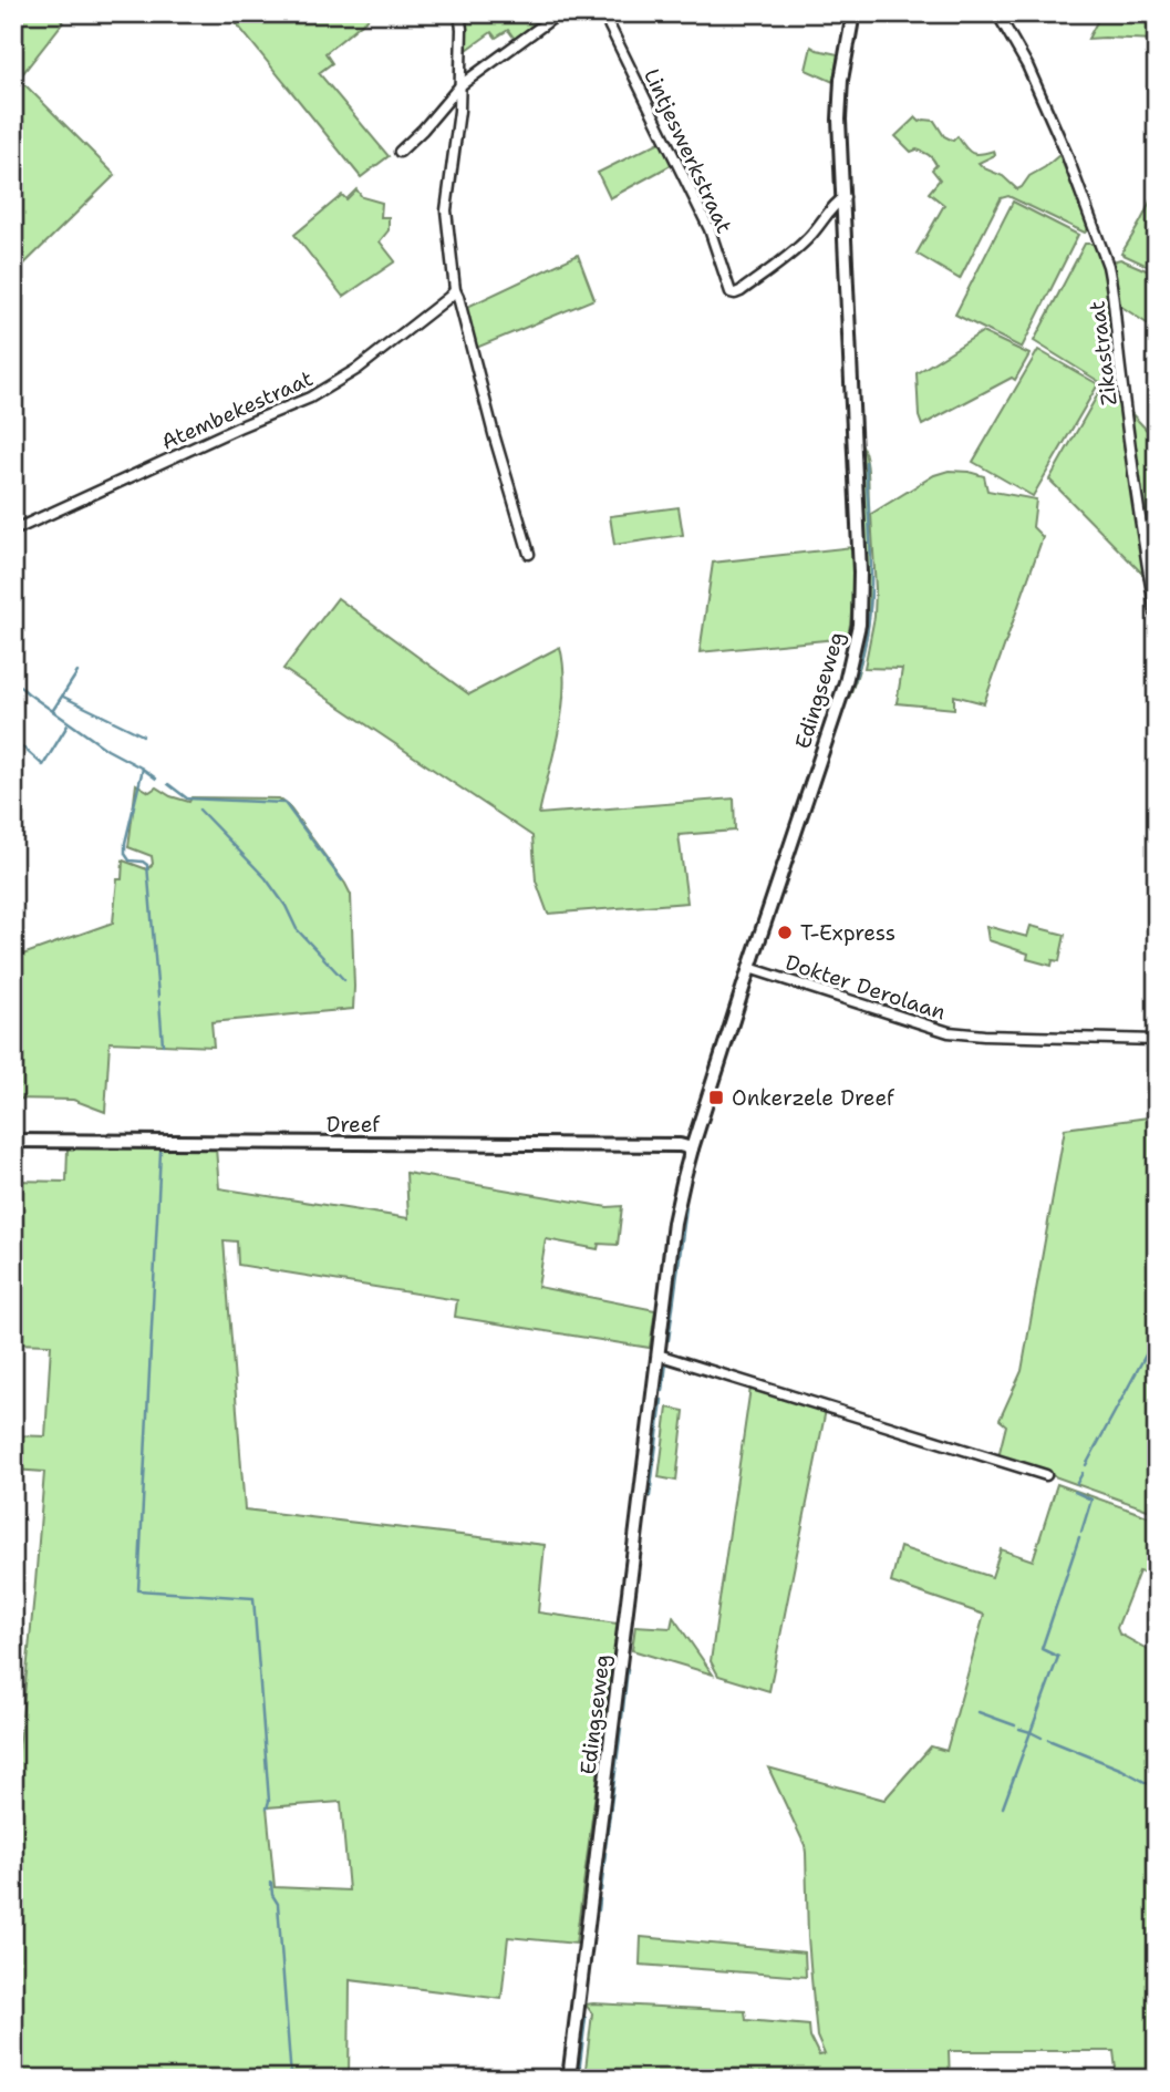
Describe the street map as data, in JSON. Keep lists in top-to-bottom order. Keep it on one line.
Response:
{"streets":{"main road":["Edingseweg","Dreef"],"street":["Lintjeswerkstraat","Zikastraat","Atembekestraat","Dokter Derolaan"]},"crossings":[["Lintjeswerkstraat","Edingseweg"],["Edingseweg","Dokter Derolaan"],["Edingseweg","Dreef"]],"places":{"other":["T-Express"],"transit":["Onkerzele Dreef"]}}
